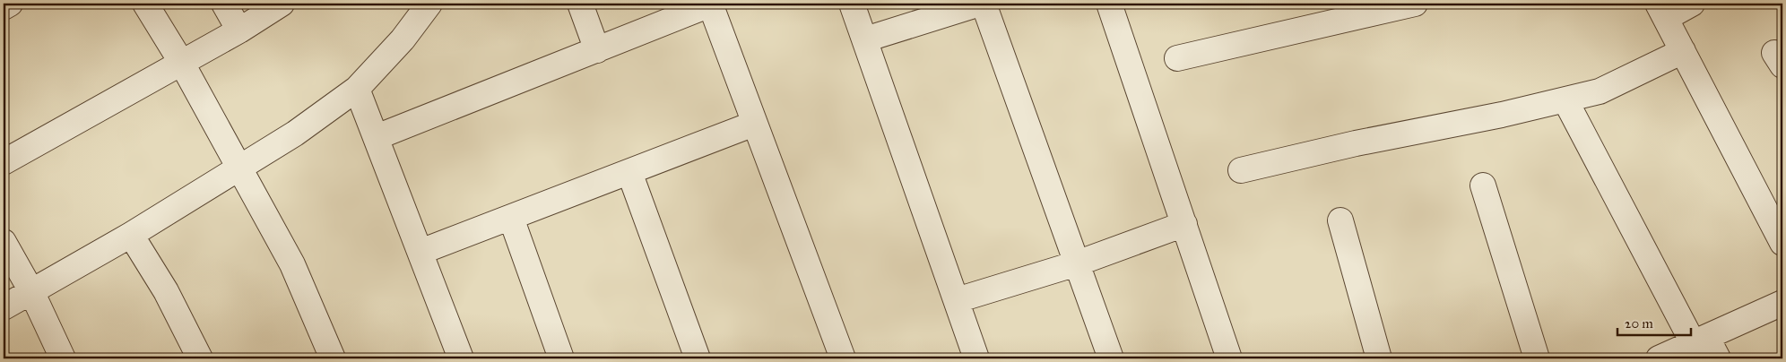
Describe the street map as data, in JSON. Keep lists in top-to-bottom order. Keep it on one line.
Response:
{"scale_bar":"20 m"}
